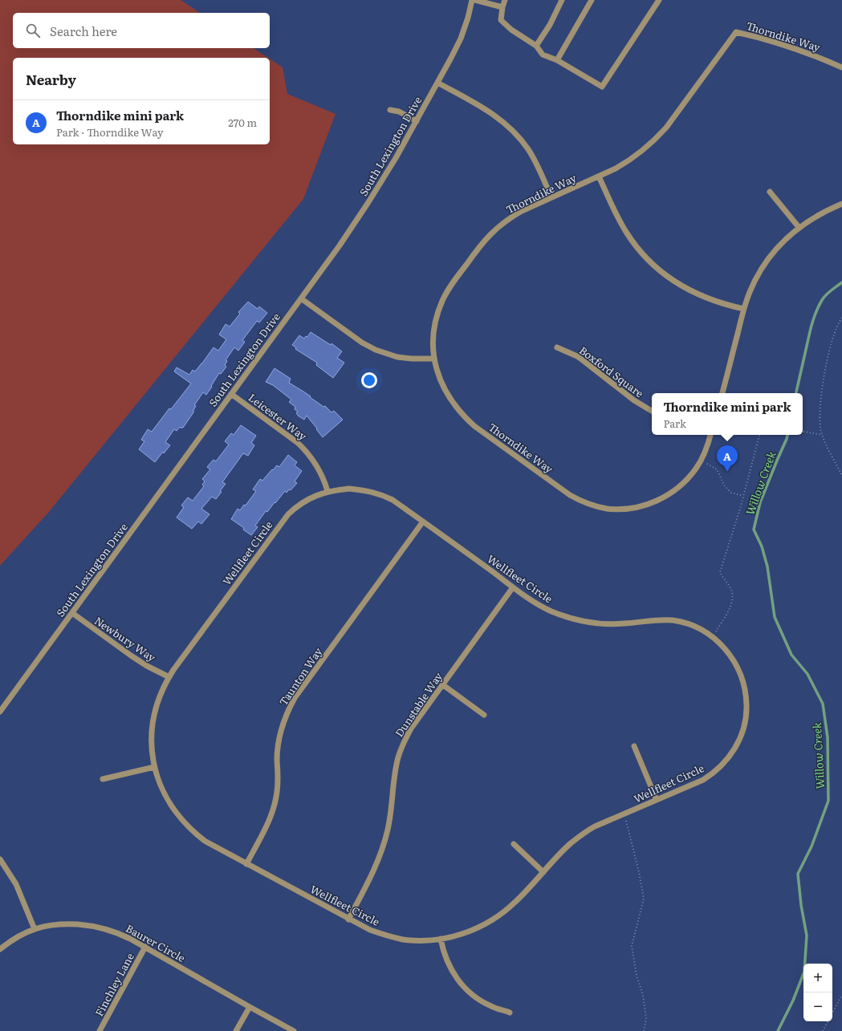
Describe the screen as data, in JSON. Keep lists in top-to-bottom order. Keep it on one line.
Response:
{"streets":{"street":["Thorndike Way","South Lexington Drive","Boxford Square","Leicester Way","Wellfleet Circle","Newbury Way","Taunton Way","Dunstable Way","Baurer Circle","Finchley Lane"]},"crossings":[["South Lexington Drive","Leicester Way"],["South Lexington Drive","Newbury Way"],["Leicester Way","Wellfleet Circle"],["Wellfleet Circle","Newbury Way"],["Wellfleet Circle","Taunton Way"],["Wellfleet Circle","Dunstable Way"],["Baurer Circle","Finchley Lane"]],"water":["Willow Creek"],"page":{"search":"Search here","heading":"Nearby","list":[{"mark":"A","name":"Thorndike mini park","note":"Park · Thorndike Way","value":"270 m"}],"popup":["Thorndike mini park","Park"],"pins":"A","map_buttons":["+","−"]}}
